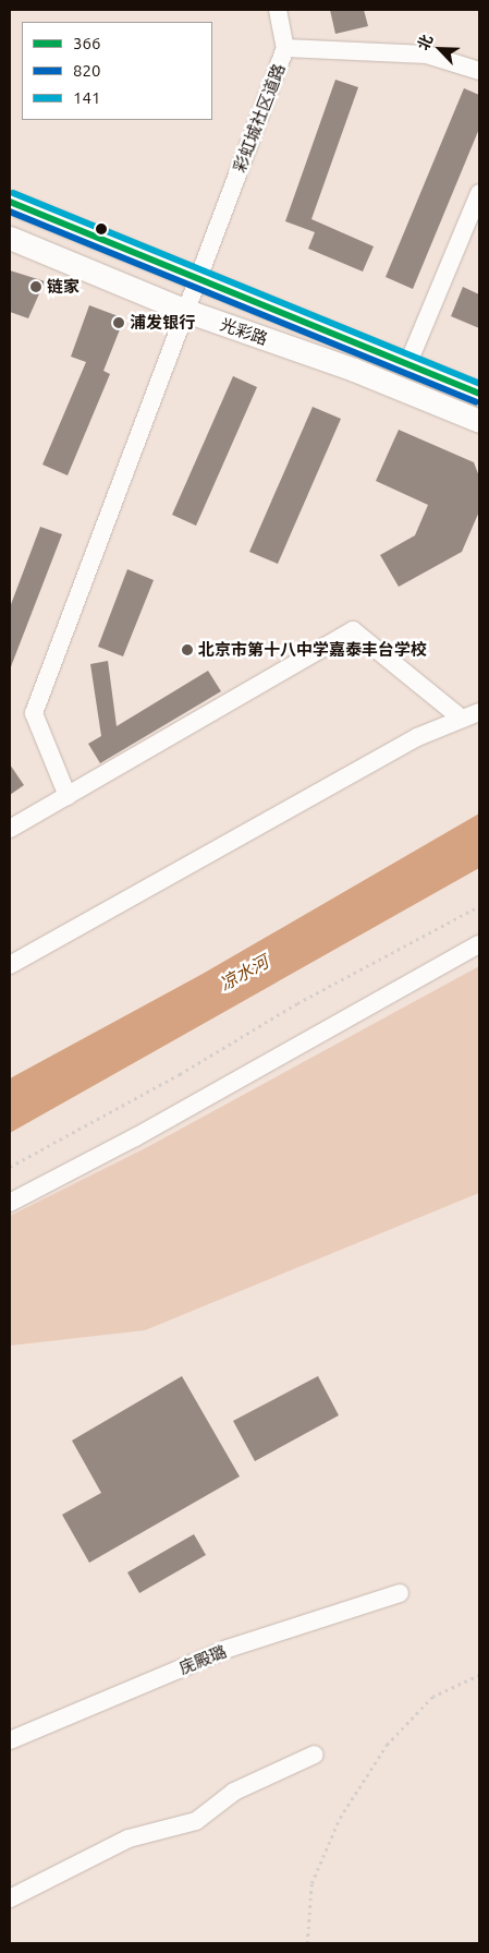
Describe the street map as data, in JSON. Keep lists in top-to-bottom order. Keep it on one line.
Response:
{"streets":{"main road":["光彩路"],"street":["彩虹城社区道路","庑殿璐"]},"crossings":[["彩虹城社区道路","光彩路"]],"water":["凉水河"],"places":["链家","浦发银行","北京市第十八中学嘉泰丰台学校"],"lines":["transit line 141","transit line 366","transit line 820"],"legend":["366","820","141"],"north":"top left"}
